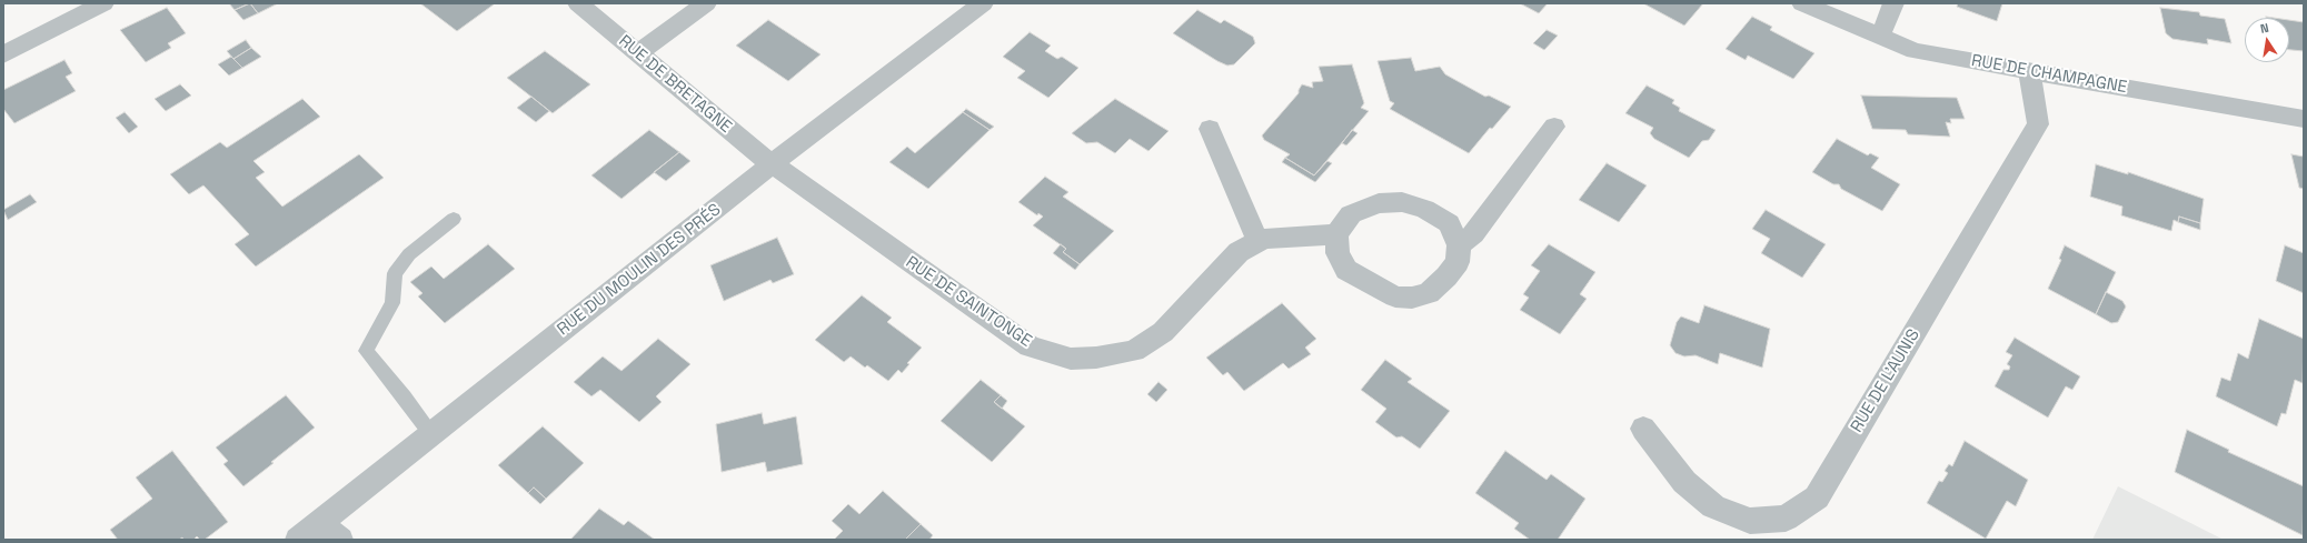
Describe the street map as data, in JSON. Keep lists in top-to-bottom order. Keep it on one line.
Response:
{"streets":{"street":["RUE DE CHAMPAGNE","RUE DE BRETAGNE","RUE DU MOULIN DES PRÉS","RUE DE SAINTONGE","RUE DE L'AUNIS"]},"crossings":[["RUE DE CHAMPAGNE","RUE DE L'AUNIS"],["RUE DE BRETAGNE","RUE DU MOULIN DES PRÉS"],["RUE DE BRETAGNE","RUE DE SAINTONGE"],["RUE DU MOULIN DES PRÉS","RUE DE SAINTONGE"]],"north":"top"}
